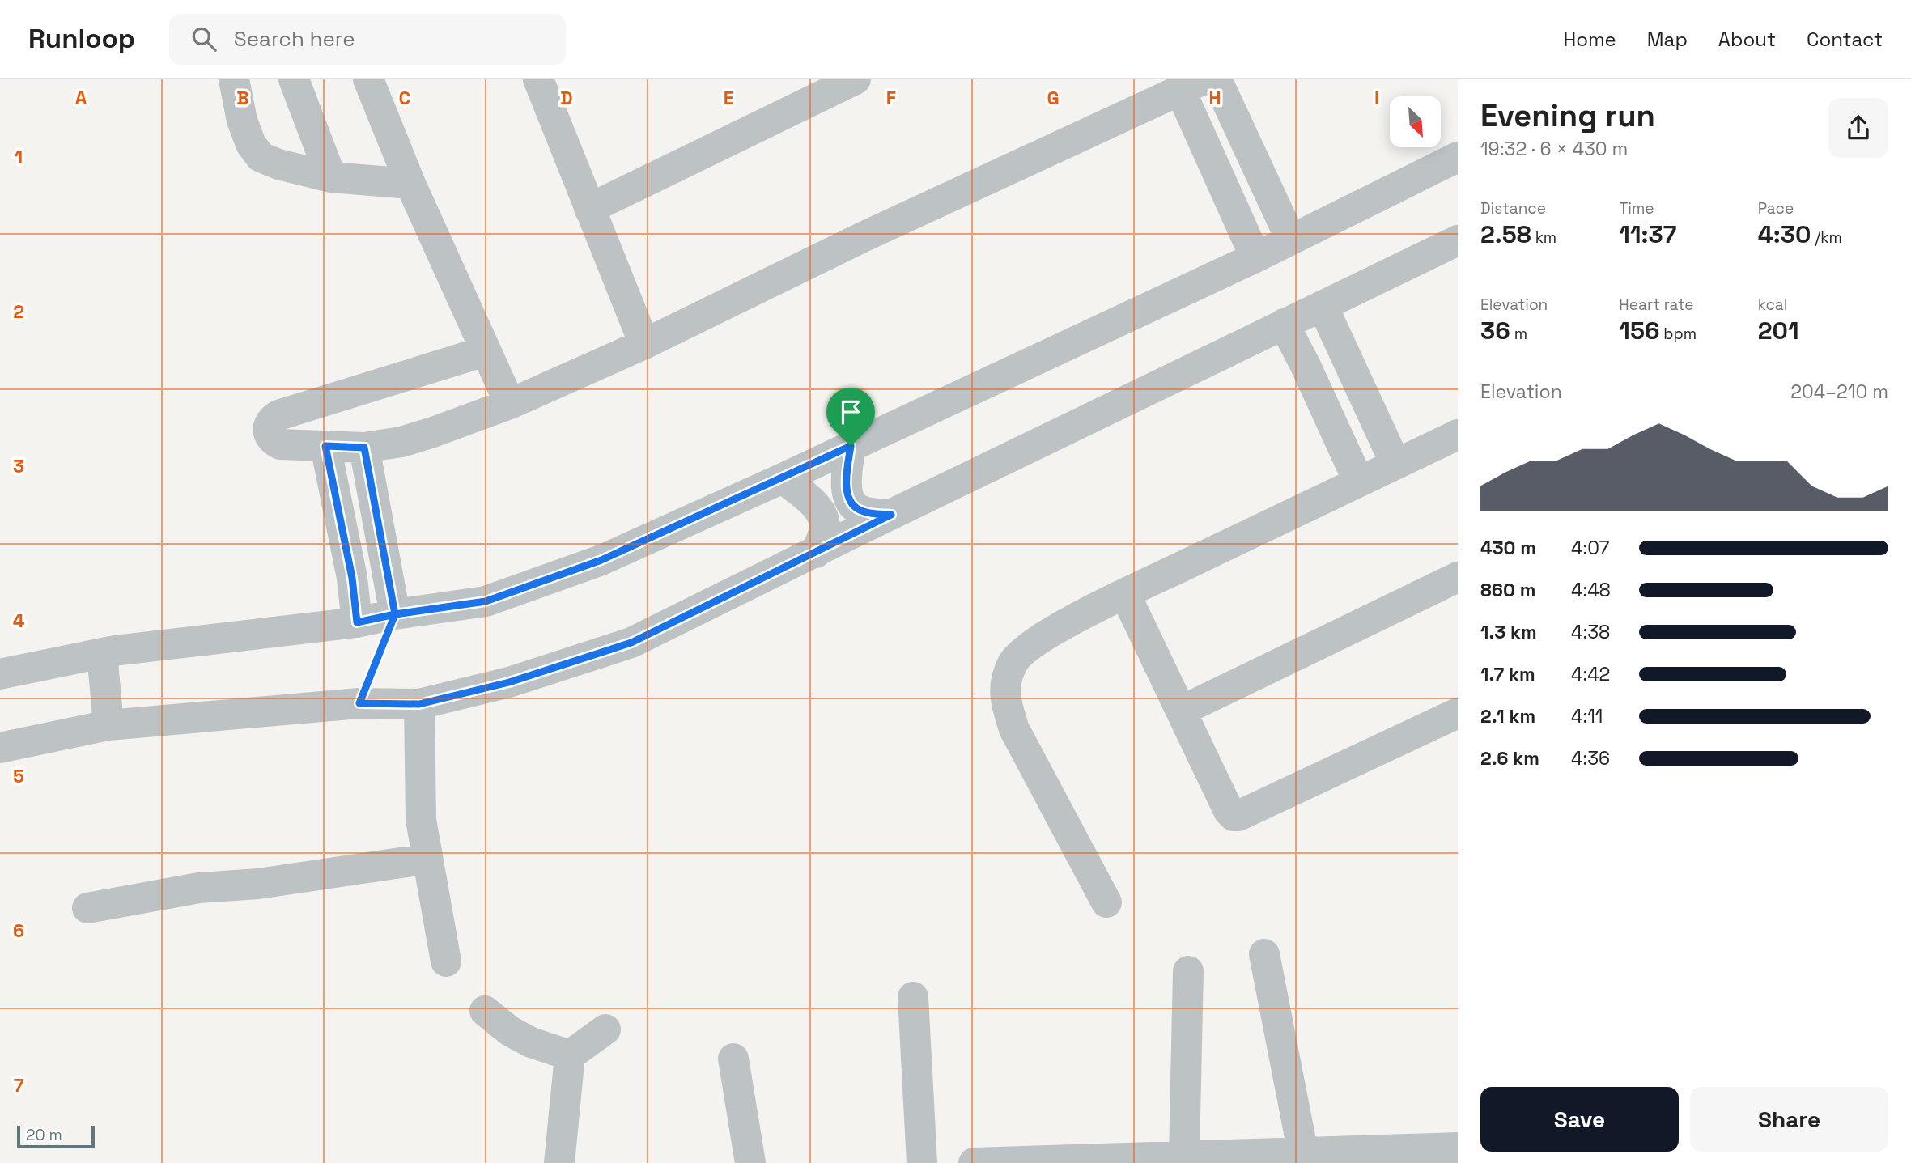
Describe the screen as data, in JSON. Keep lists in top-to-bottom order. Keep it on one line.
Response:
{"scale_bar":"20 m","north":"bottom right","page":{"header":"Runloop","search":"Search here","nav":["Home","Map","About","Contact"],"heading":["Evening run","19:32 · 6 × 430 m"],"stats":[["Distance","2.58 km"],["Time","11:37"],["Pace","4:30 /km"],["Elevation","36 m"],["Heart rate","156 bpm"],["kcal","201"]],"chart":["Elevation","204–210 m"],"list":[{"name":"430 m","note":"4:07"},{"name":"860 m","note":"4:48"},{"name":"1.3 km","note":"4:38"},{"name":"1.7 km","note":"4:42"},{"name":"2.1 km","note":"4:11"},{"name":"2.6 km","note":"4:36"}],"buttons":["Save","Share"],"scale":"20 m"},"grid":{"columns":["A","B","C","D","E","F","G","H","I"],"rows":["1","2","3","4","5","6","7"]}}
